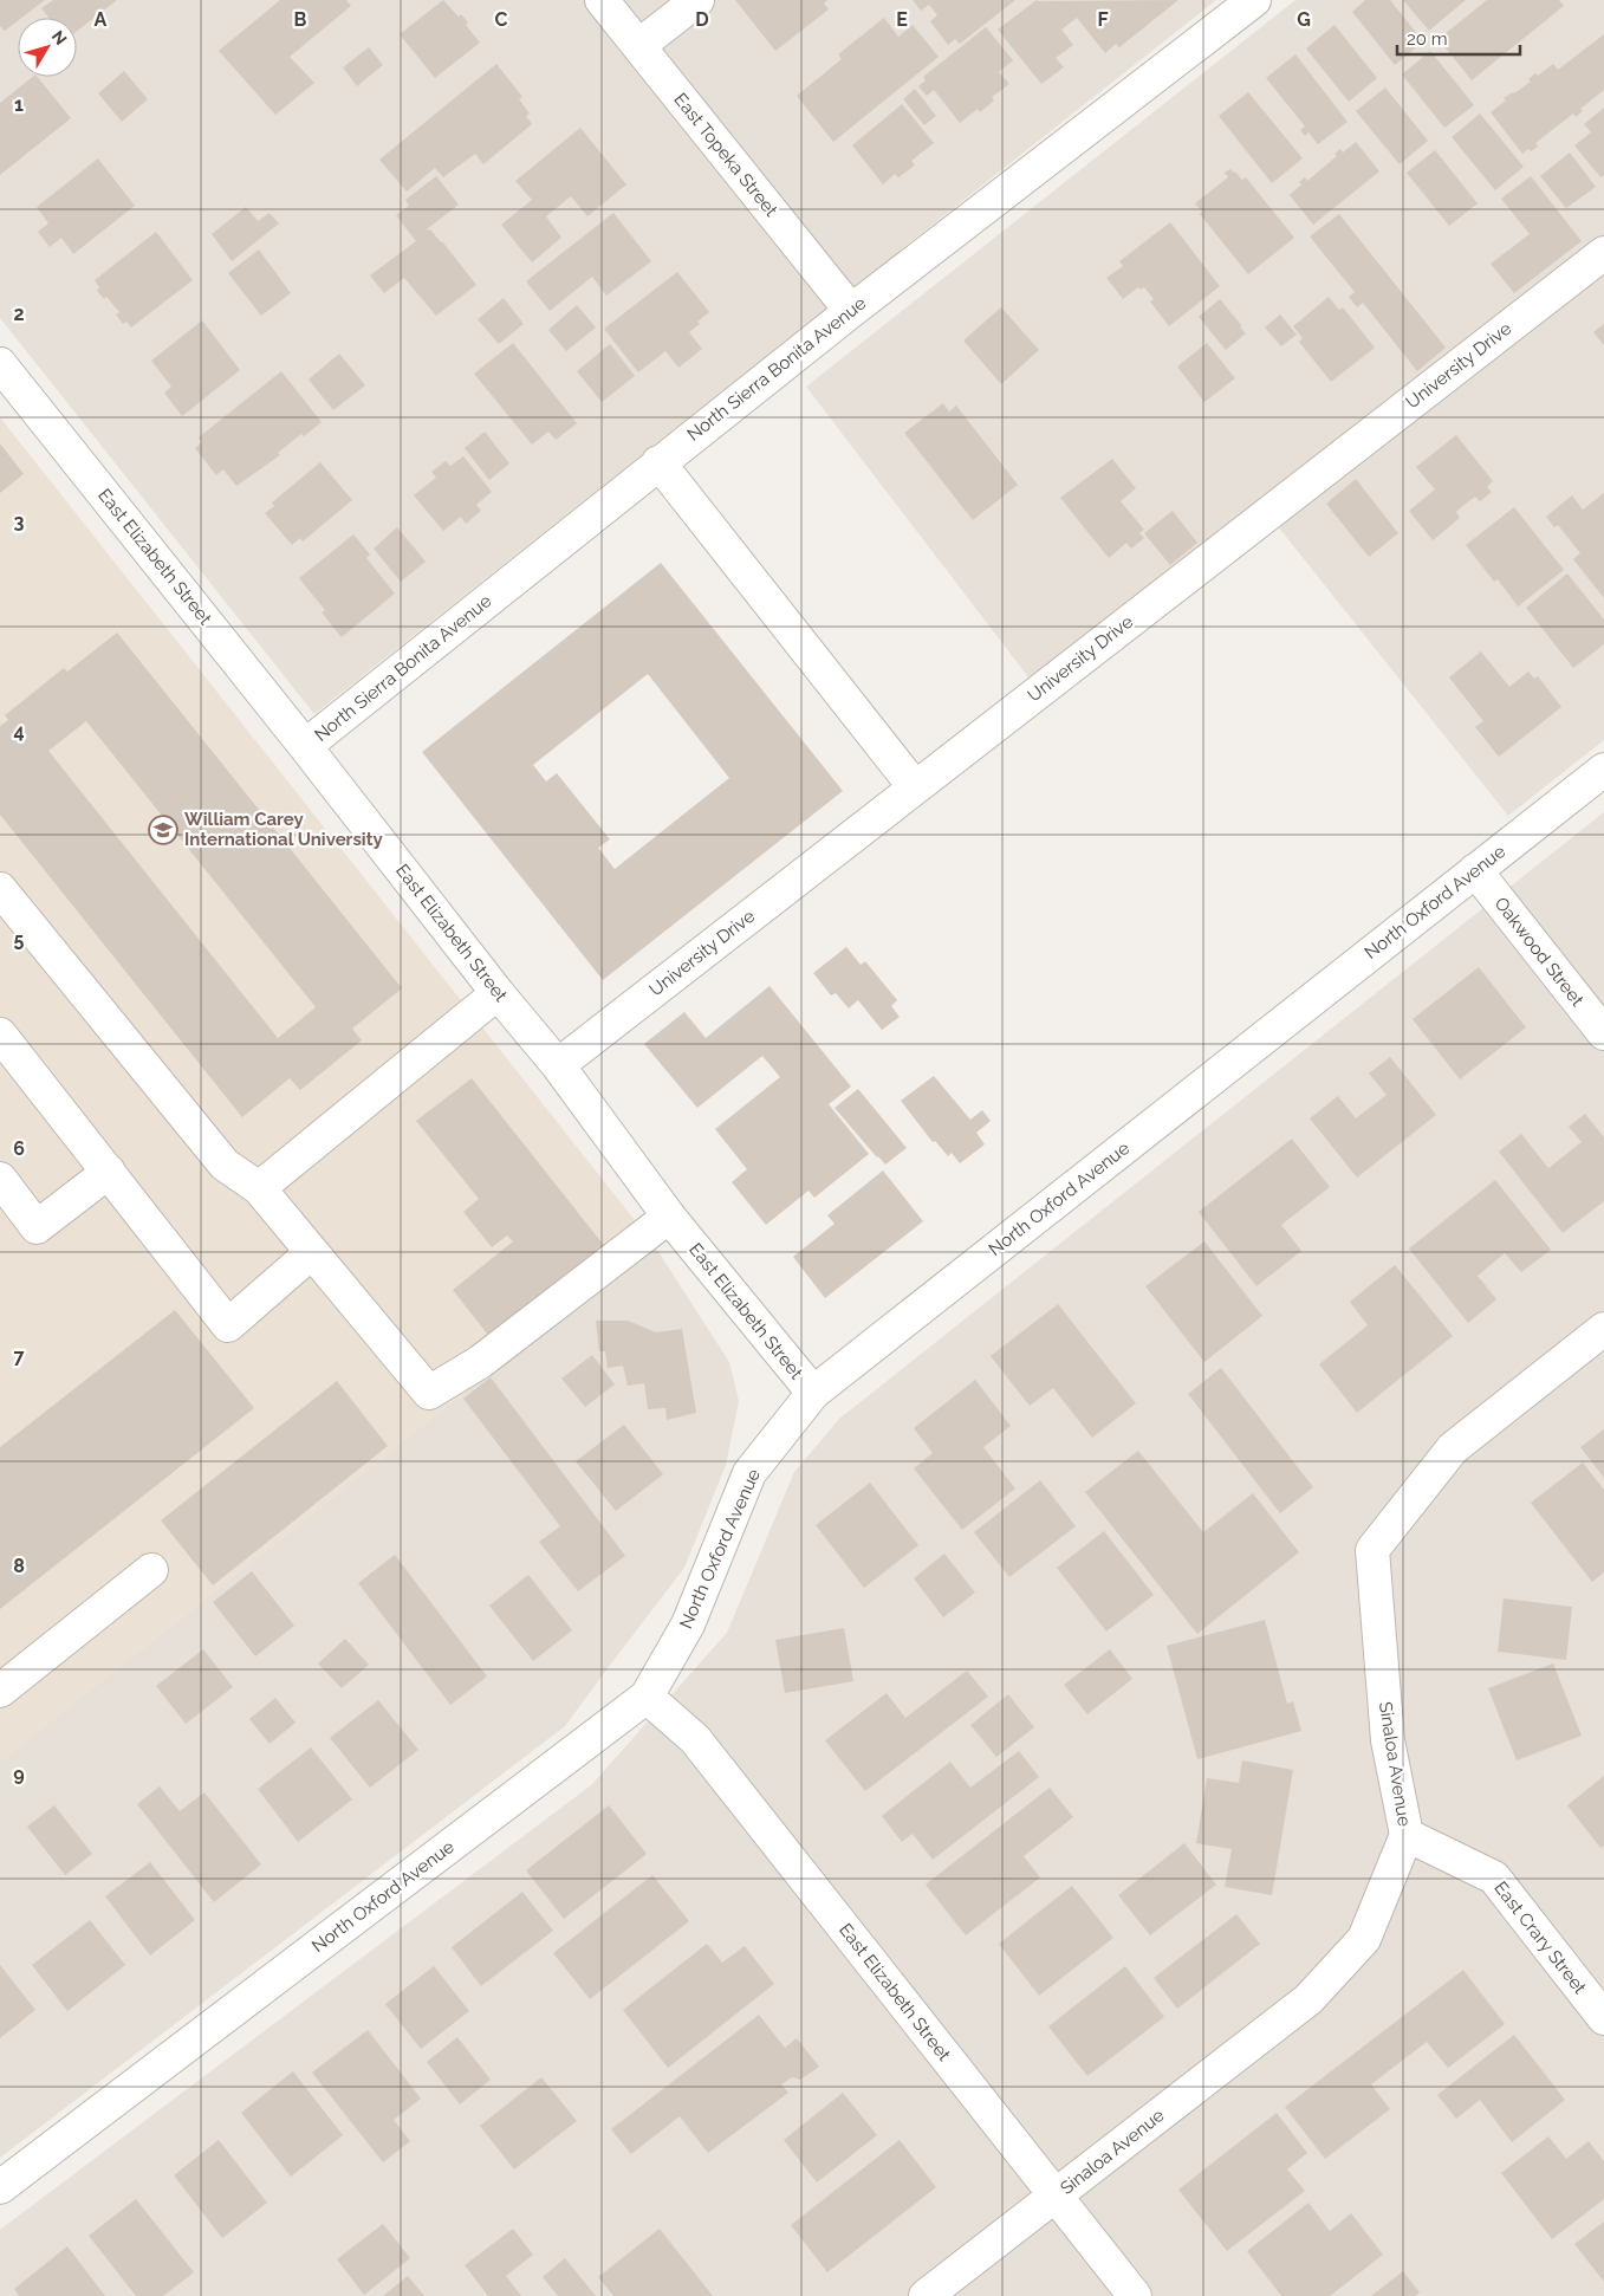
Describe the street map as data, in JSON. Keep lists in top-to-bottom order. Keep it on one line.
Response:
{"streets":{"street":["East Topeka Street","University Drive","North Sierra Bonita Avenue","East Elizabeth Street","North Oxford Avenue","Oakwood Street","Sinaloa Avenue","East Crary Street"]},"crossings":[["East Topeka Street","North Sierra Bonita Avenue"],["University Drive","East Elizabeth Street"],["North Sierra Bonita Avenue","East Elizabeth Street"],["East Elizabeth Street","North Oxford Avenue"],["East Elizabeth Street","Sinaloa Avenue"],["North Oxford Avenue","Oakwood Street"],["Sinaloa Avenue","East Crary Street"]],"places":{"school or university":["William Carey International University"]},"scale_bar":"20 m","north":"top right","grid":{"columns":["A","B","C","D","E","F","G"],"rows":["1","2","3","4","5","6","7","8","9"]}}
